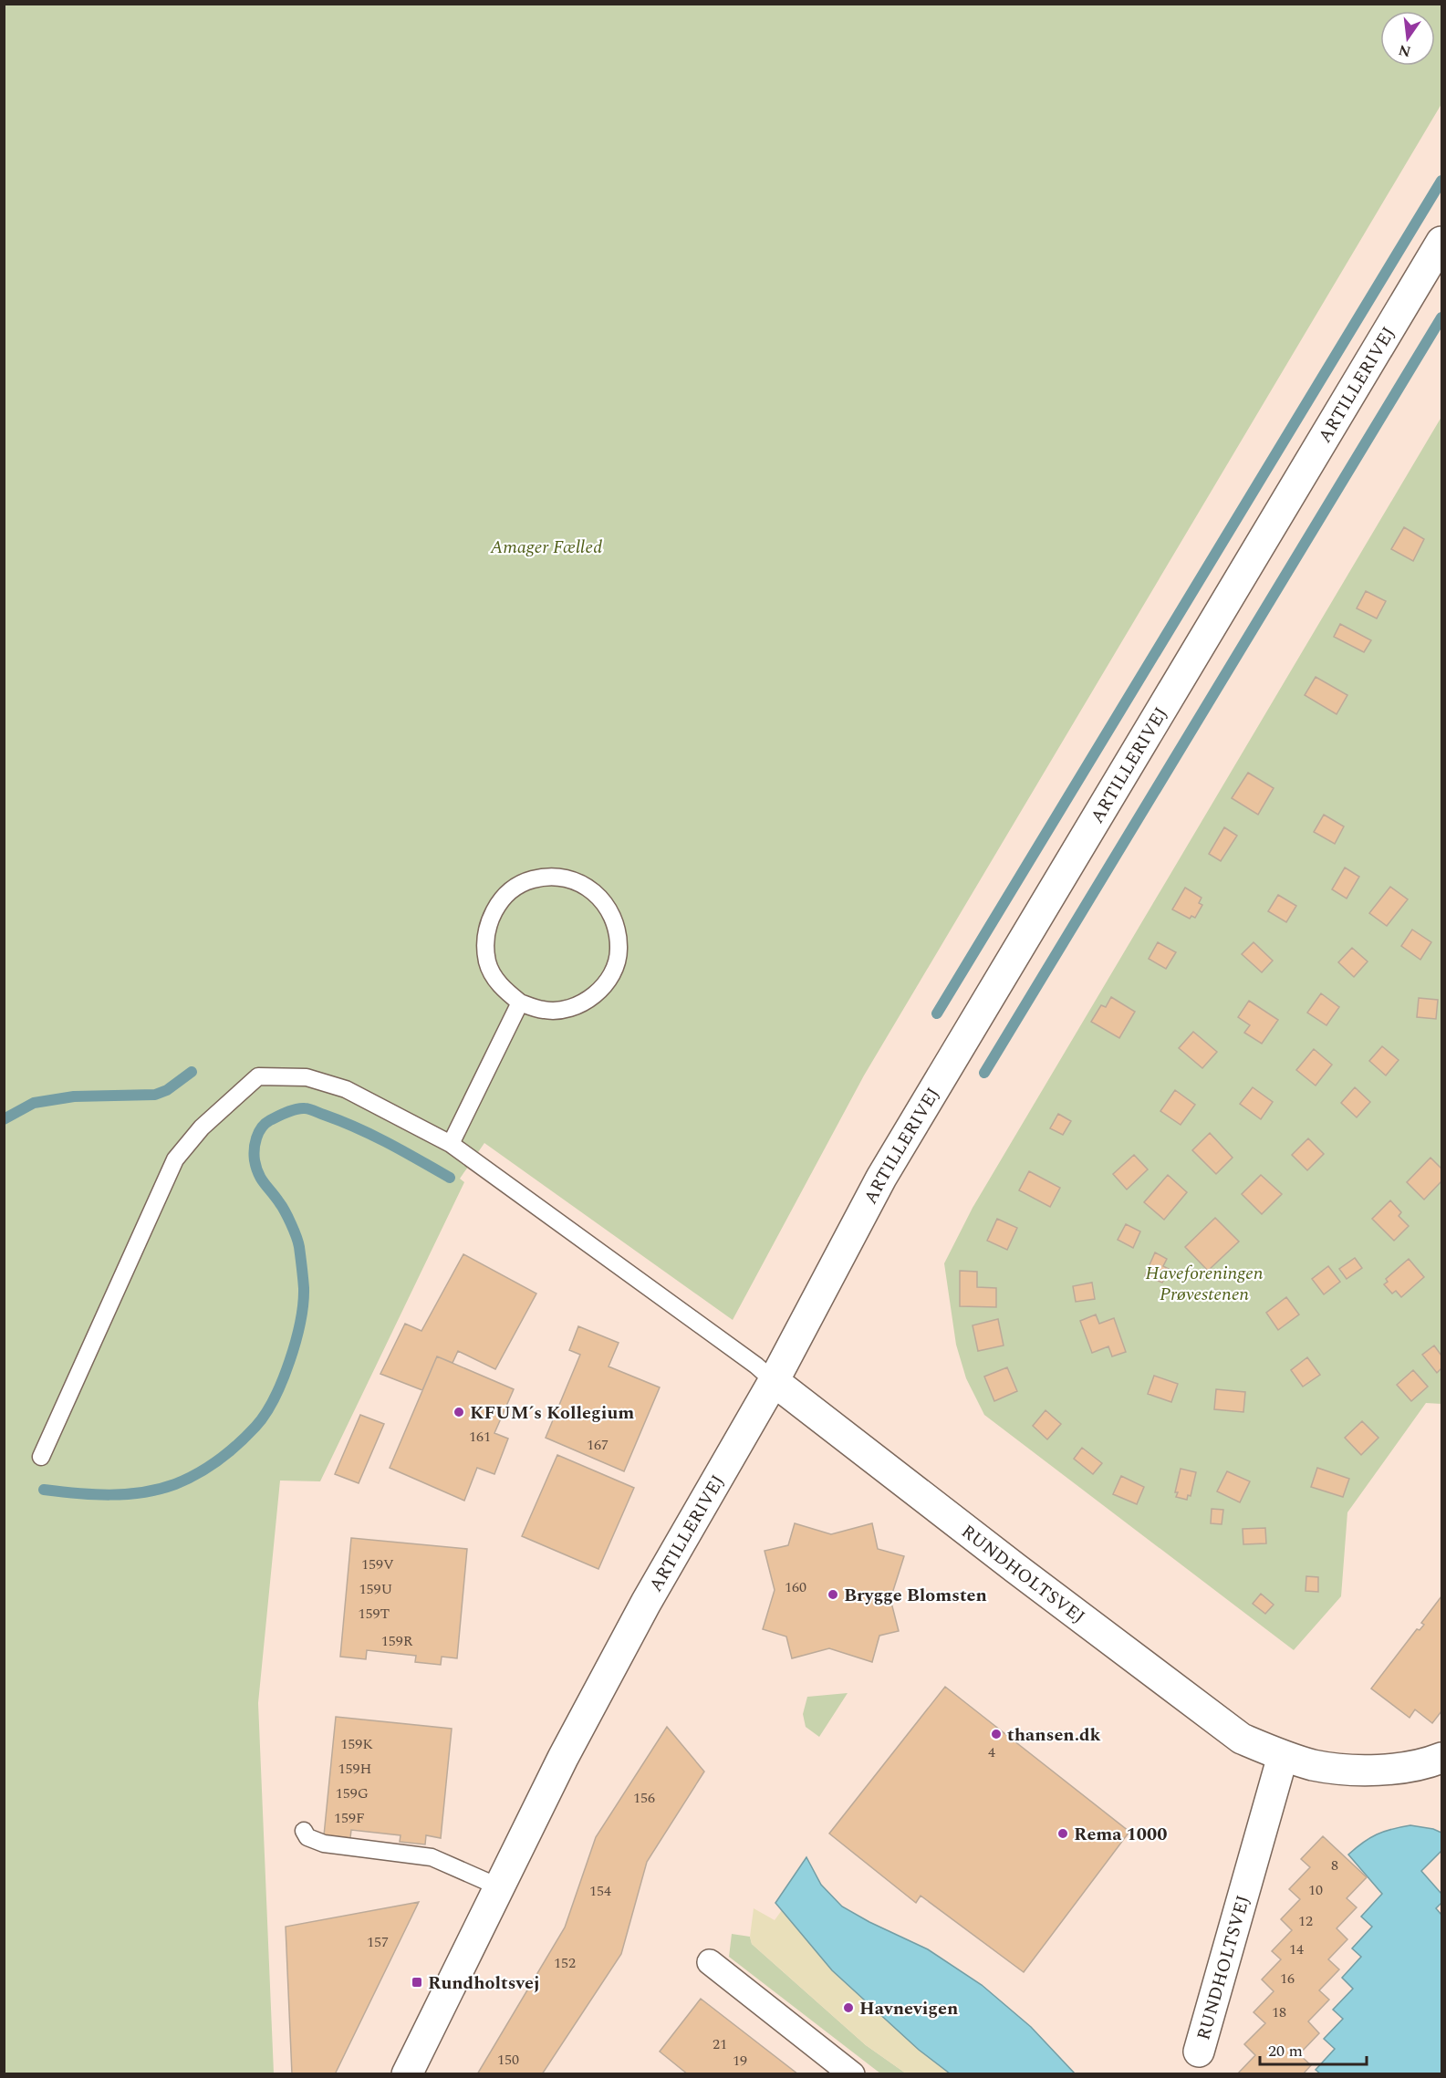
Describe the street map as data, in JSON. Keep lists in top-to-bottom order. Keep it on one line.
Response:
{"streets":{"street":["ARTILLERIVEJ","RUNDHOLTSVEJ"]},"crossings":[["ARTILLERIVEJ","RUNDHOLTSVEJ"]],"parks":["Amager Fælled","Haveforeningen Prøvestenen"],"places":{"other":["KFUM´s Kollegium","Brygge Blomsten","thansen.dk","Rema 1000","Havnevigen"],"transit":["Rundholtsvej"]},"house_numbers":["161","167","159V","160","159U","159T","159R","159K","4","159H","159G","156","159F","8","10","154","12","157","14","152","16","18","21","150","19"],"scale_bar":"20 m","north":"bottom"}
